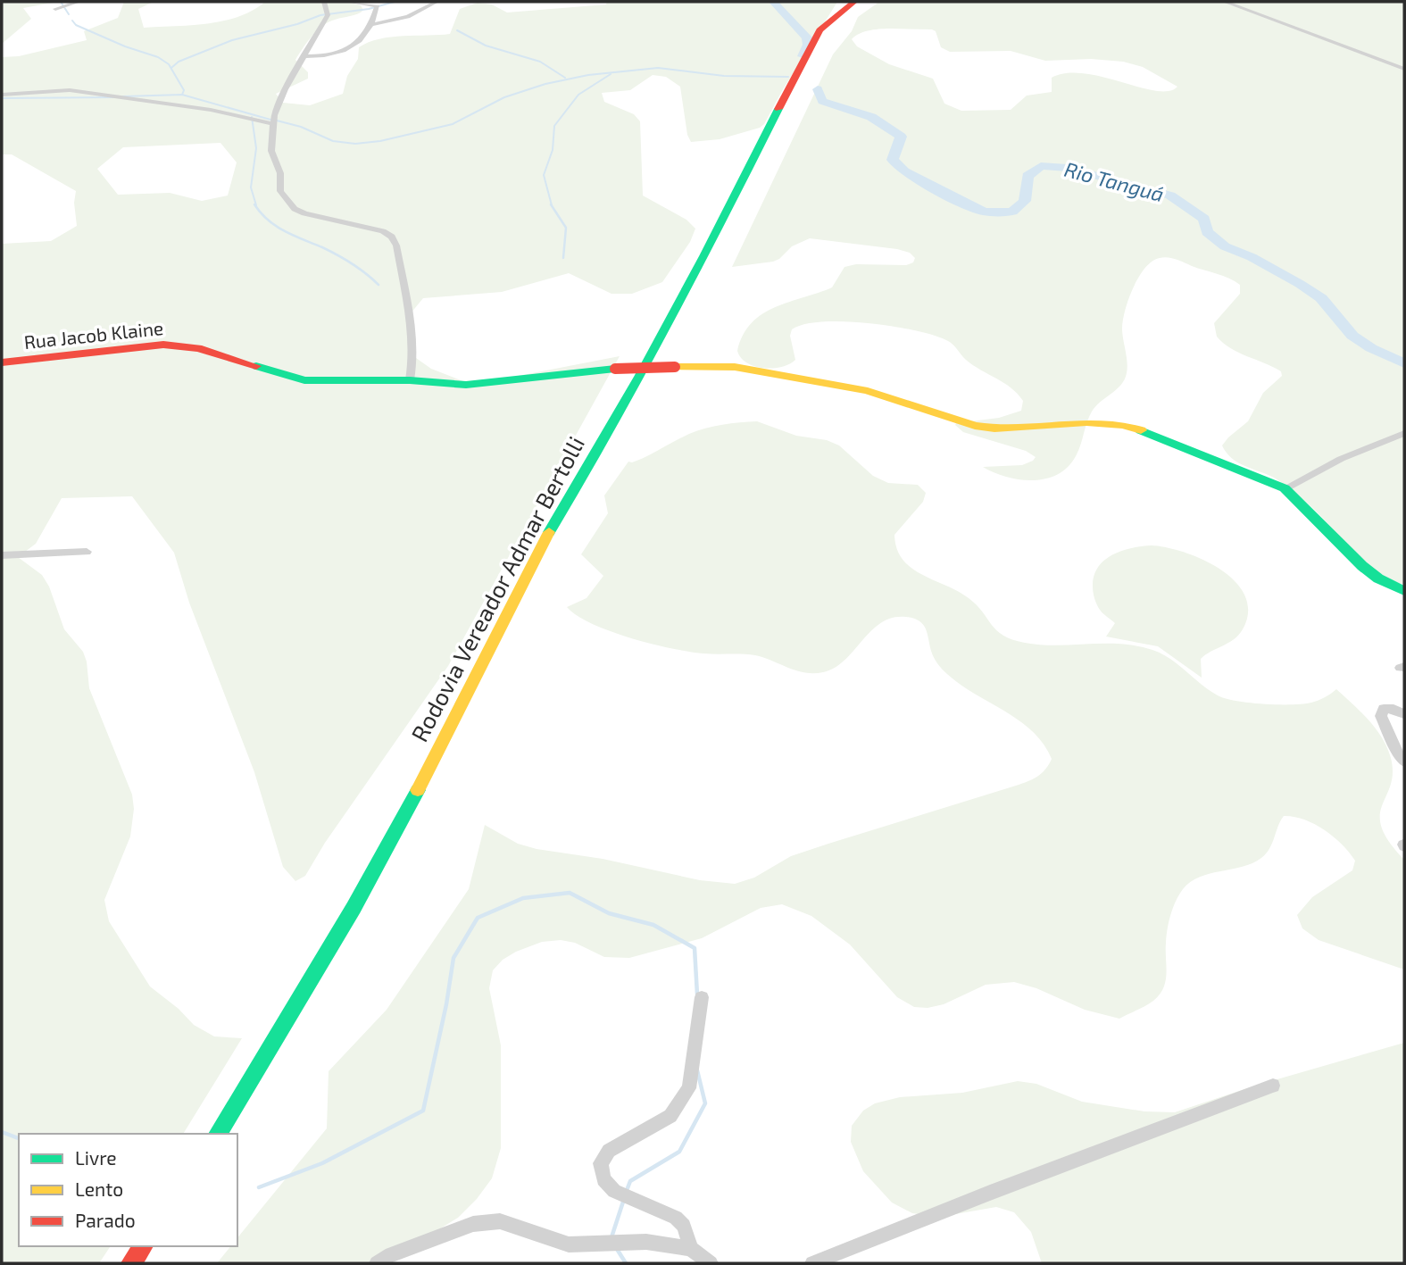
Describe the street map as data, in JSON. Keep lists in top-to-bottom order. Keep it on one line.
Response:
{"streets":{"main road":["Rua Jacob Klaine","Rodovia Vereador Admar Bertolli"]},"water":["Rio Tanguá"],"legend":["Livre","Lento","Parado"]}
